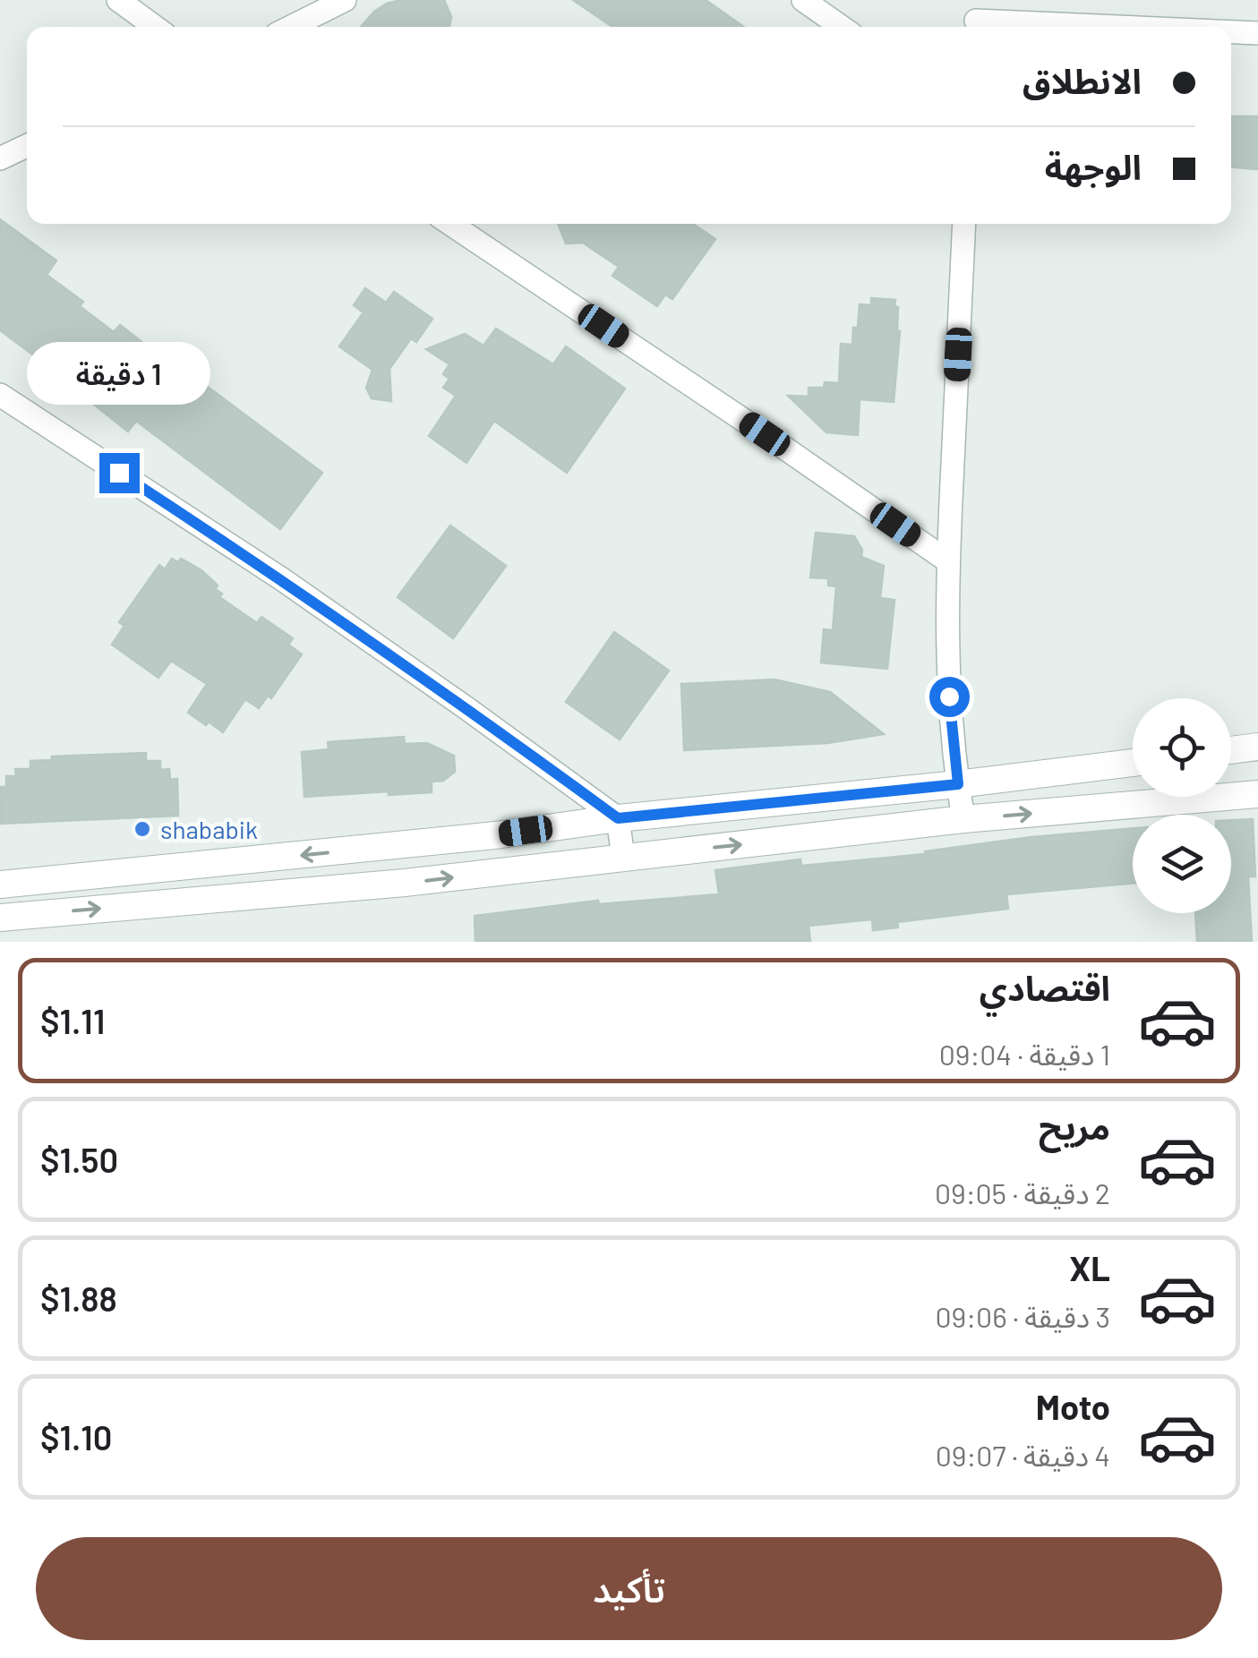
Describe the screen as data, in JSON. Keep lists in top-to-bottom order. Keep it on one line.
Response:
{"places":["shababik"],"page":{"banner":["الانطلاق","الوجهة"],"bubble":"1 دقيقة","list":[{"name":"اقتصادي","note":"1 دقيقة · 09:04","value":"$1.11"},{"name":"مريح","note":"2 دقيقة · 09:05","value":"$1.50"},{"name":"XL","note":"3 دقيقة · 09:06","value":"$1.88"},{"name":"Moto","note":"4 دقيقة · 09:07","value":"$1.10"}],"buttons":"تأكيد"}}
